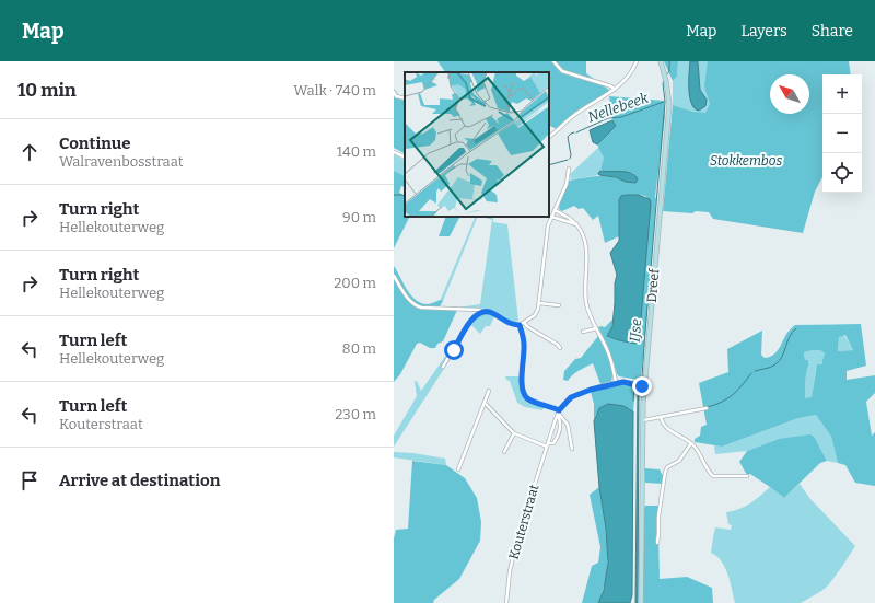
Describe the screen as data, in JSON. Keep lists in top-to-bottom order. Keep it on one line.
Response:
{"streets":{"main road":["Dreef"],"street":["Kouterstraat"]},"crossings":[["Dreef","Kouterstraat"]],"water":["Nellebeek","IJse"],"parks":["Stokkembos"],"north":"top left","page":{"header":"Map","nav":["Map","Layers","Share"],"heading":["10 min","Walk · 740 m"],"map_buttons":["+","−"],"list":[["Continue","Walravenbosstraat","140 m"],["Turn right","Hellekouterweg","90 m"],["Turn right","Hellekouterweg","200 m"],["Turn left","Hellekouterweg","80 m"],["Turn left","Kouterstraat","230 m"],"Arrive at destination"]}}
